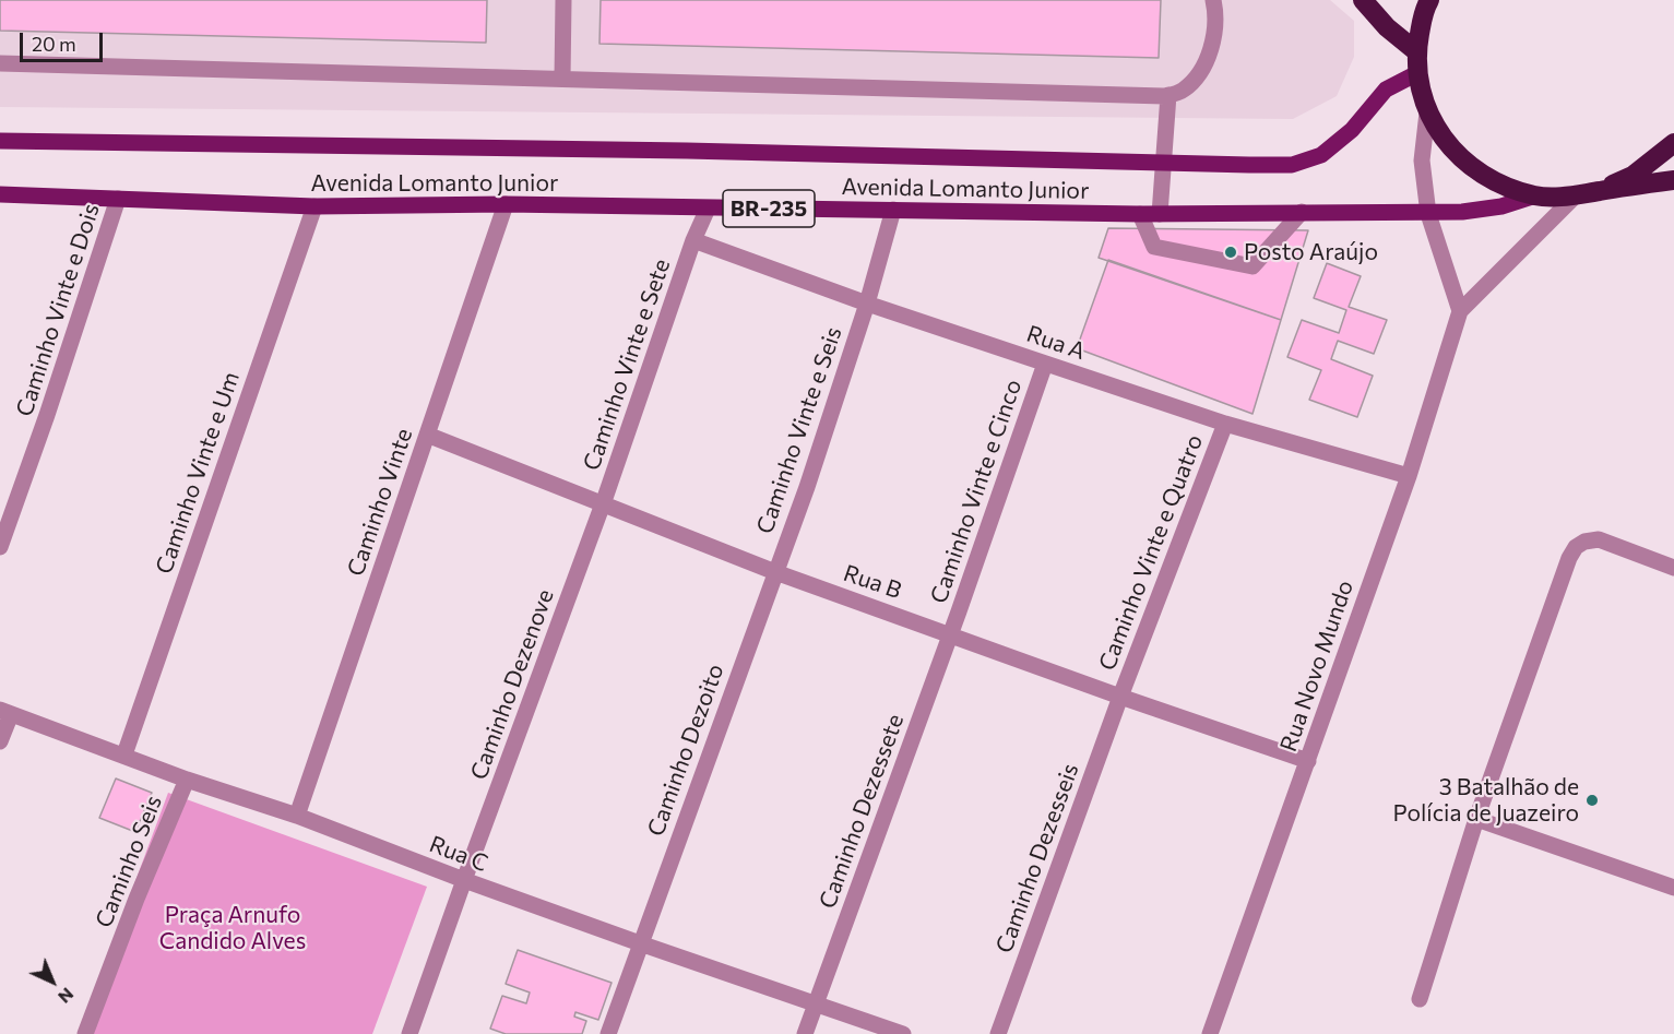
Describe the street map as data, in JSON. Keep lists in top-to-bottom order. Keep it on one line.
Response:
{"streets":{"main road":["Avenida Lomanto Junior","BR-235"],"street":["Caminho Vinte e Dois","Rua A","Caminho Vinte e Sete","Caminho Vinte e Seis","Caminho Vinte e Um","Caminho Vinte e Cinco","Caminho Vinte","Caminho Vinte e Quatro","Rua B","Rua Novo Mundo","Caminho Dezenove","Caminho Dezoito","Caminho Dezessete","Rua C","Caminho Dezesseis","Caminho Seis"]},"crossings":[["Avenida Lomanto Junior","Caminho Vinte e Dois"],["Avenida Lomanto Junior","Caminho Vinte e Sete"],["Avenida Lomanto Junior","Caminho Vinte e Seis"],["Avenida Lomanto Junior","Caminho Vinte e Um"],["Avenida Lomanto Junior","Caminho Vinte"],["Rua A","Caminho Vinte e Sete"],["Rua A","Caminho Vinte e Seis"],["Rua A","Caminho Vinte e Cinco"],["Rua A","Caminho Vinte e Quatro"],["Rua A","Rua Novo Mundo"],["Caminho Vinte e Sete","Rua B"],["Caminho Vinte e Sete","Caminho Dezenove"],["Caminho Vinte e Seis","Rua B"],["Caminho Vinte e Seis","Caminho Dezoito"],["Caminho Vinte e Um","Rua C"],["Caminho Vinte e Cinco","Rua B"],["Caminho Vinte e Cinco","Caminho Dezessete"],["Caminho Vinte","Rua B"],["Caminho Vinte","Rua C"],["Caminho Vinte e Quatro","Rua B"],["Caminho Vinte e Quatro","Caminho Dezesseis"],["Rua B","Rua Novo Mundo"],["Rua B","Caminho Dezenove"],["Rua B","Caminho Dezoito"],["Rua B","Caminho Dezessete"],["Rua B","Caminho Dezesseis"],["Caminho Dezenove","Rua C"],["Caminho Dezoito","Rua C"],["Caminho Dezessete","Rua C"],["Rua C","Caminho Seis"]],"parks":["Praça Arnufo Candido Alves"],"places":["Posto Araújo","3 Batalhão de Polícia de Juazeiro"],"scale_bar":"20 m","north":"bottom right"}
